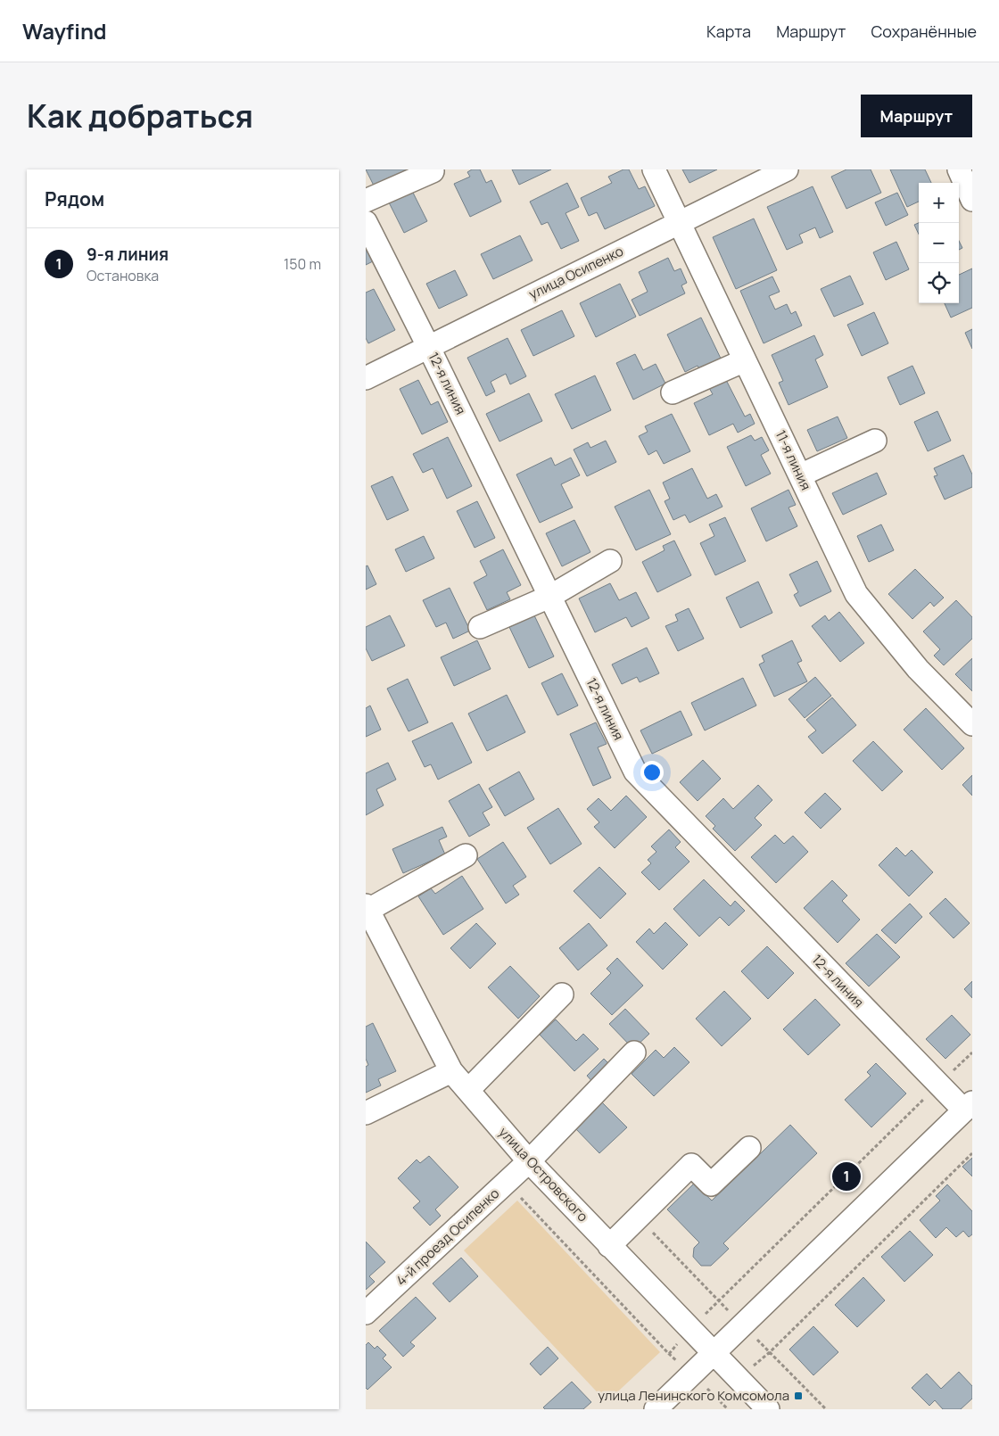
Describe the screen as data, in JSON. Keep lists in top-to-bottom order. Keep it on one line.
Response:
{"streets":{"street":["улица Осипенко","12-я линия","11-я линия","улица Островского","4-й проезд Осипенко"]},"crossings":[["улица Осипенко","12-я линия"],["улица Осипенко","11-я линия"],["улица Островского","4-й проезд Осипенко"]],"places":{"transit":["улица Ленинского Комсомола"]},"page":{"header":"Wayfind","nav":["Карта","Маршрут","Сохранённые"],"title":"Как добраться","buttons":"Маршрут","heading":"Рядом","map_buttons":["+","−"],"list":[{"mark":"1","name":"9-я линия","note":"Остановка","value":"150 m"}],"pins":"1"}}
